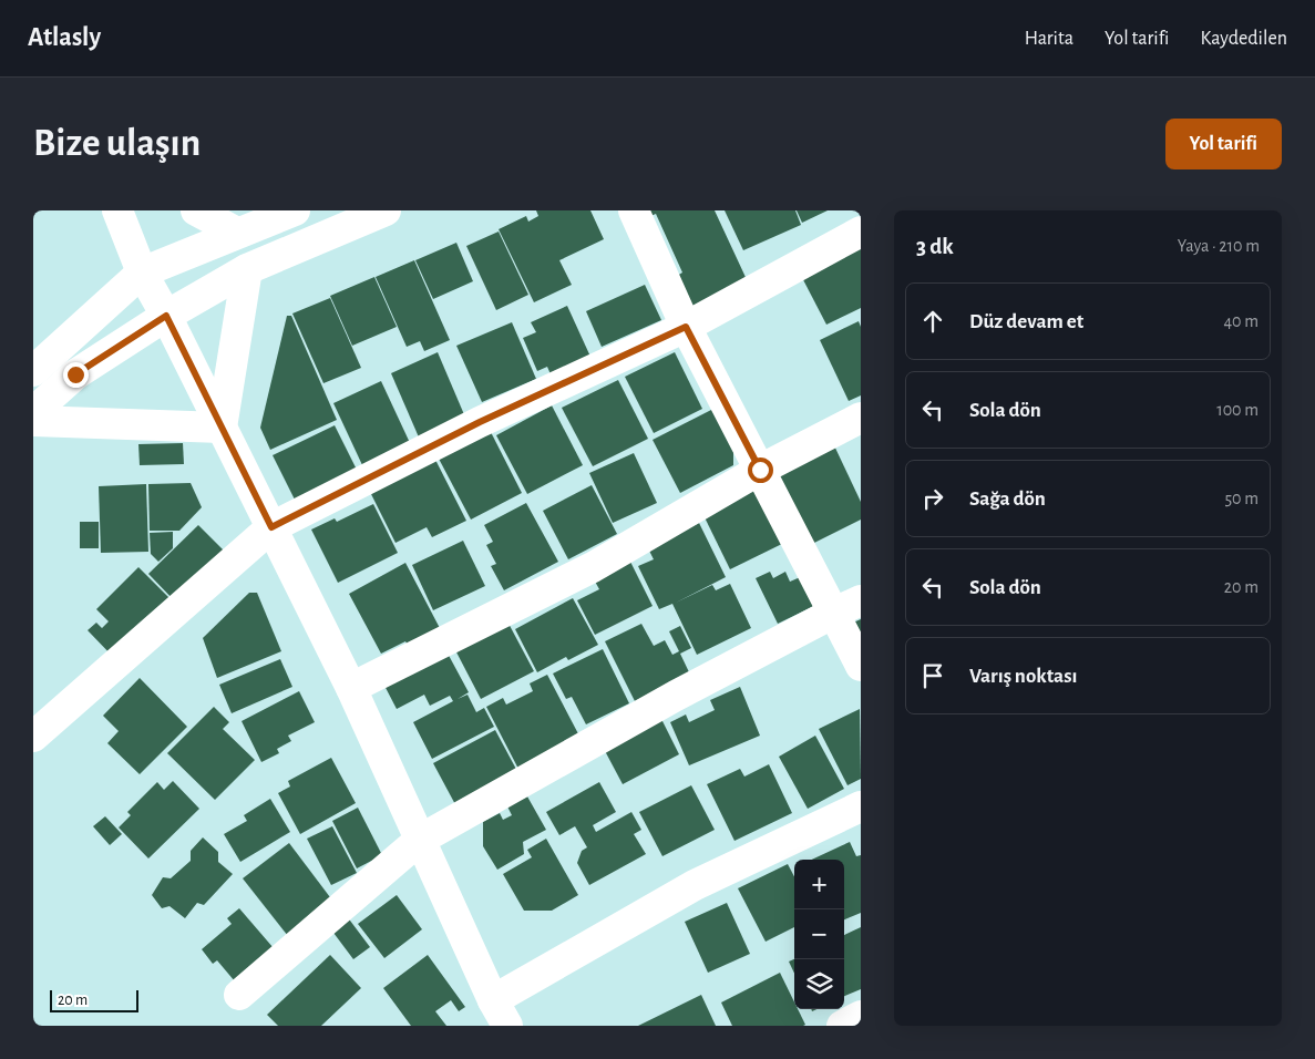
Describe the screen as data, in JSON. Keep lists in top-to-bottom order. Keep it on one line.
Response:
{"scale_bar":"20 m","page":{"header":"Atlasly","nav":["Harita","Yol tarifi","Kaydedilen"],"buttons":"Yol tarifi","title":"Bize ulaşın","heading":["3 dk","Yaya · 210 m"],"list":[["Düz devam et","40 m"],["Sola dön","100 m"],["Sağa dön","50 m"],["Sola dön","20 m"],"Varış noktası"],"map_buttons":["+","−"],"scale":"20 m"}}
